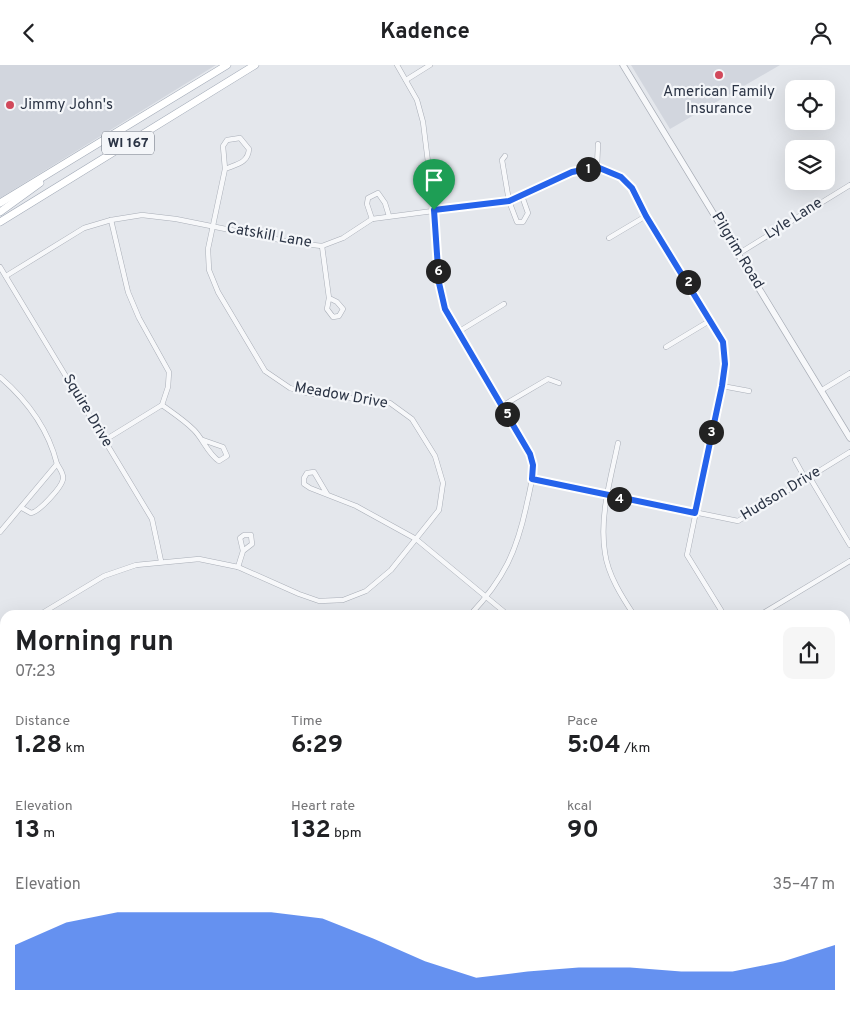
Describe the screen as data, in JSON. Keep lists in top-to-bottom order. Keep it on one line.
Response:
{"streets":{"main road":["WI 167"],"street":["Lyle Lane","Catskill Lane","Pilgrim Road","Meadow Drive","Squire Drive","Hudson Drive"]},"crossings":[["Lyle Lane","Pilgrim Road"],["Catskill Lane","Meadow Drive"],["Catskill Lane","Squire Drive"],["Meadow Drive","Squire Drive"]],"places":["American Family Insurance","Jimmy John's"],"page":{"header":"Kadence","pins":["1","6","2","5","3","4"],"heading":["Morning run","07:23"],"stats":[["Distance","1.28 km"],["Time","6:29"],["Pace","5:04 /km"],["Elevation","13 m"],["Heart rate","132 bpm"],["kcal","90"]],"chart":["Elevation","35–47 m"]}}
